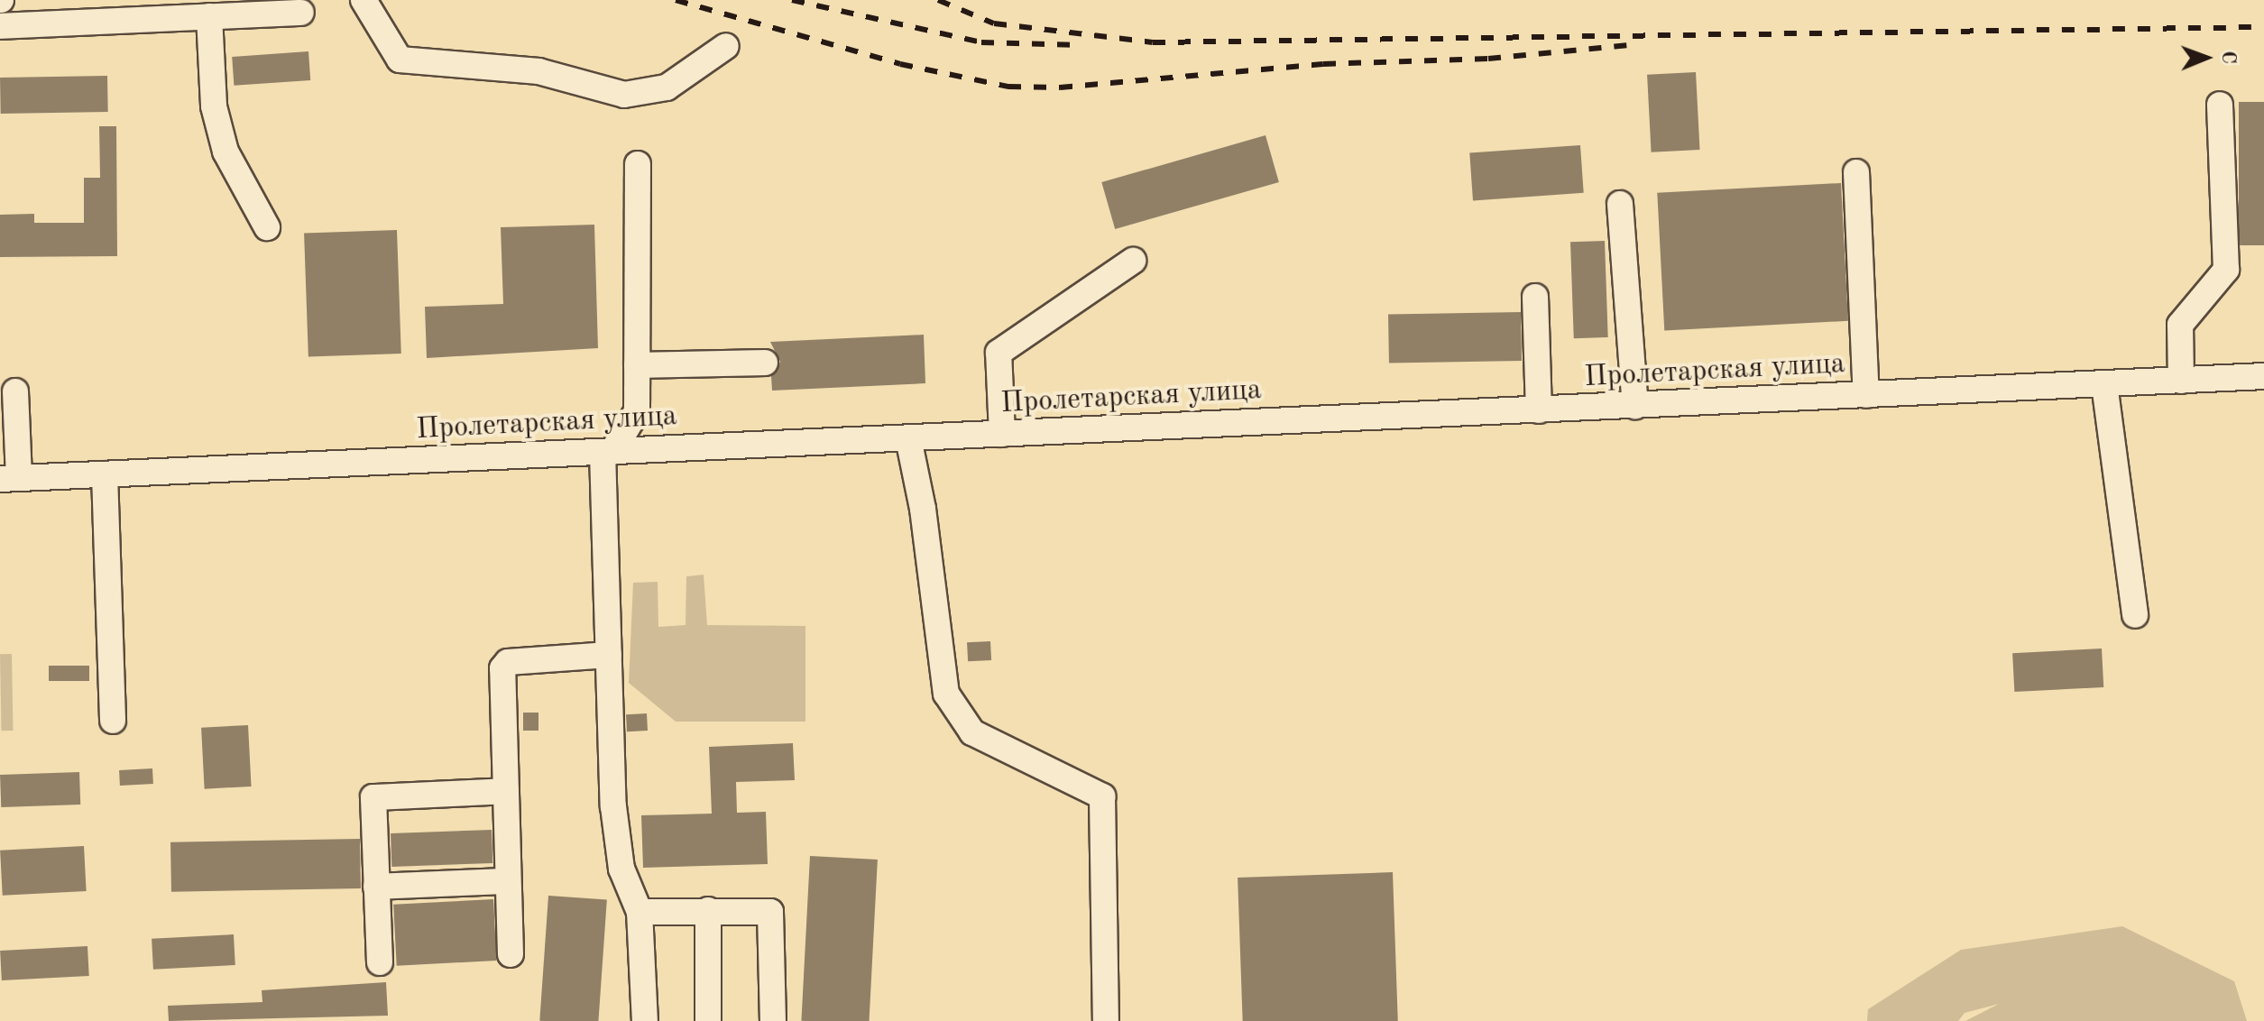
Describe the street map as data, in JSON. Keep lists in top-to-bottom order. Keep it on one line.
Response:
{"streets":{"street":["Пролетарская улица"]},"north":"right"}
